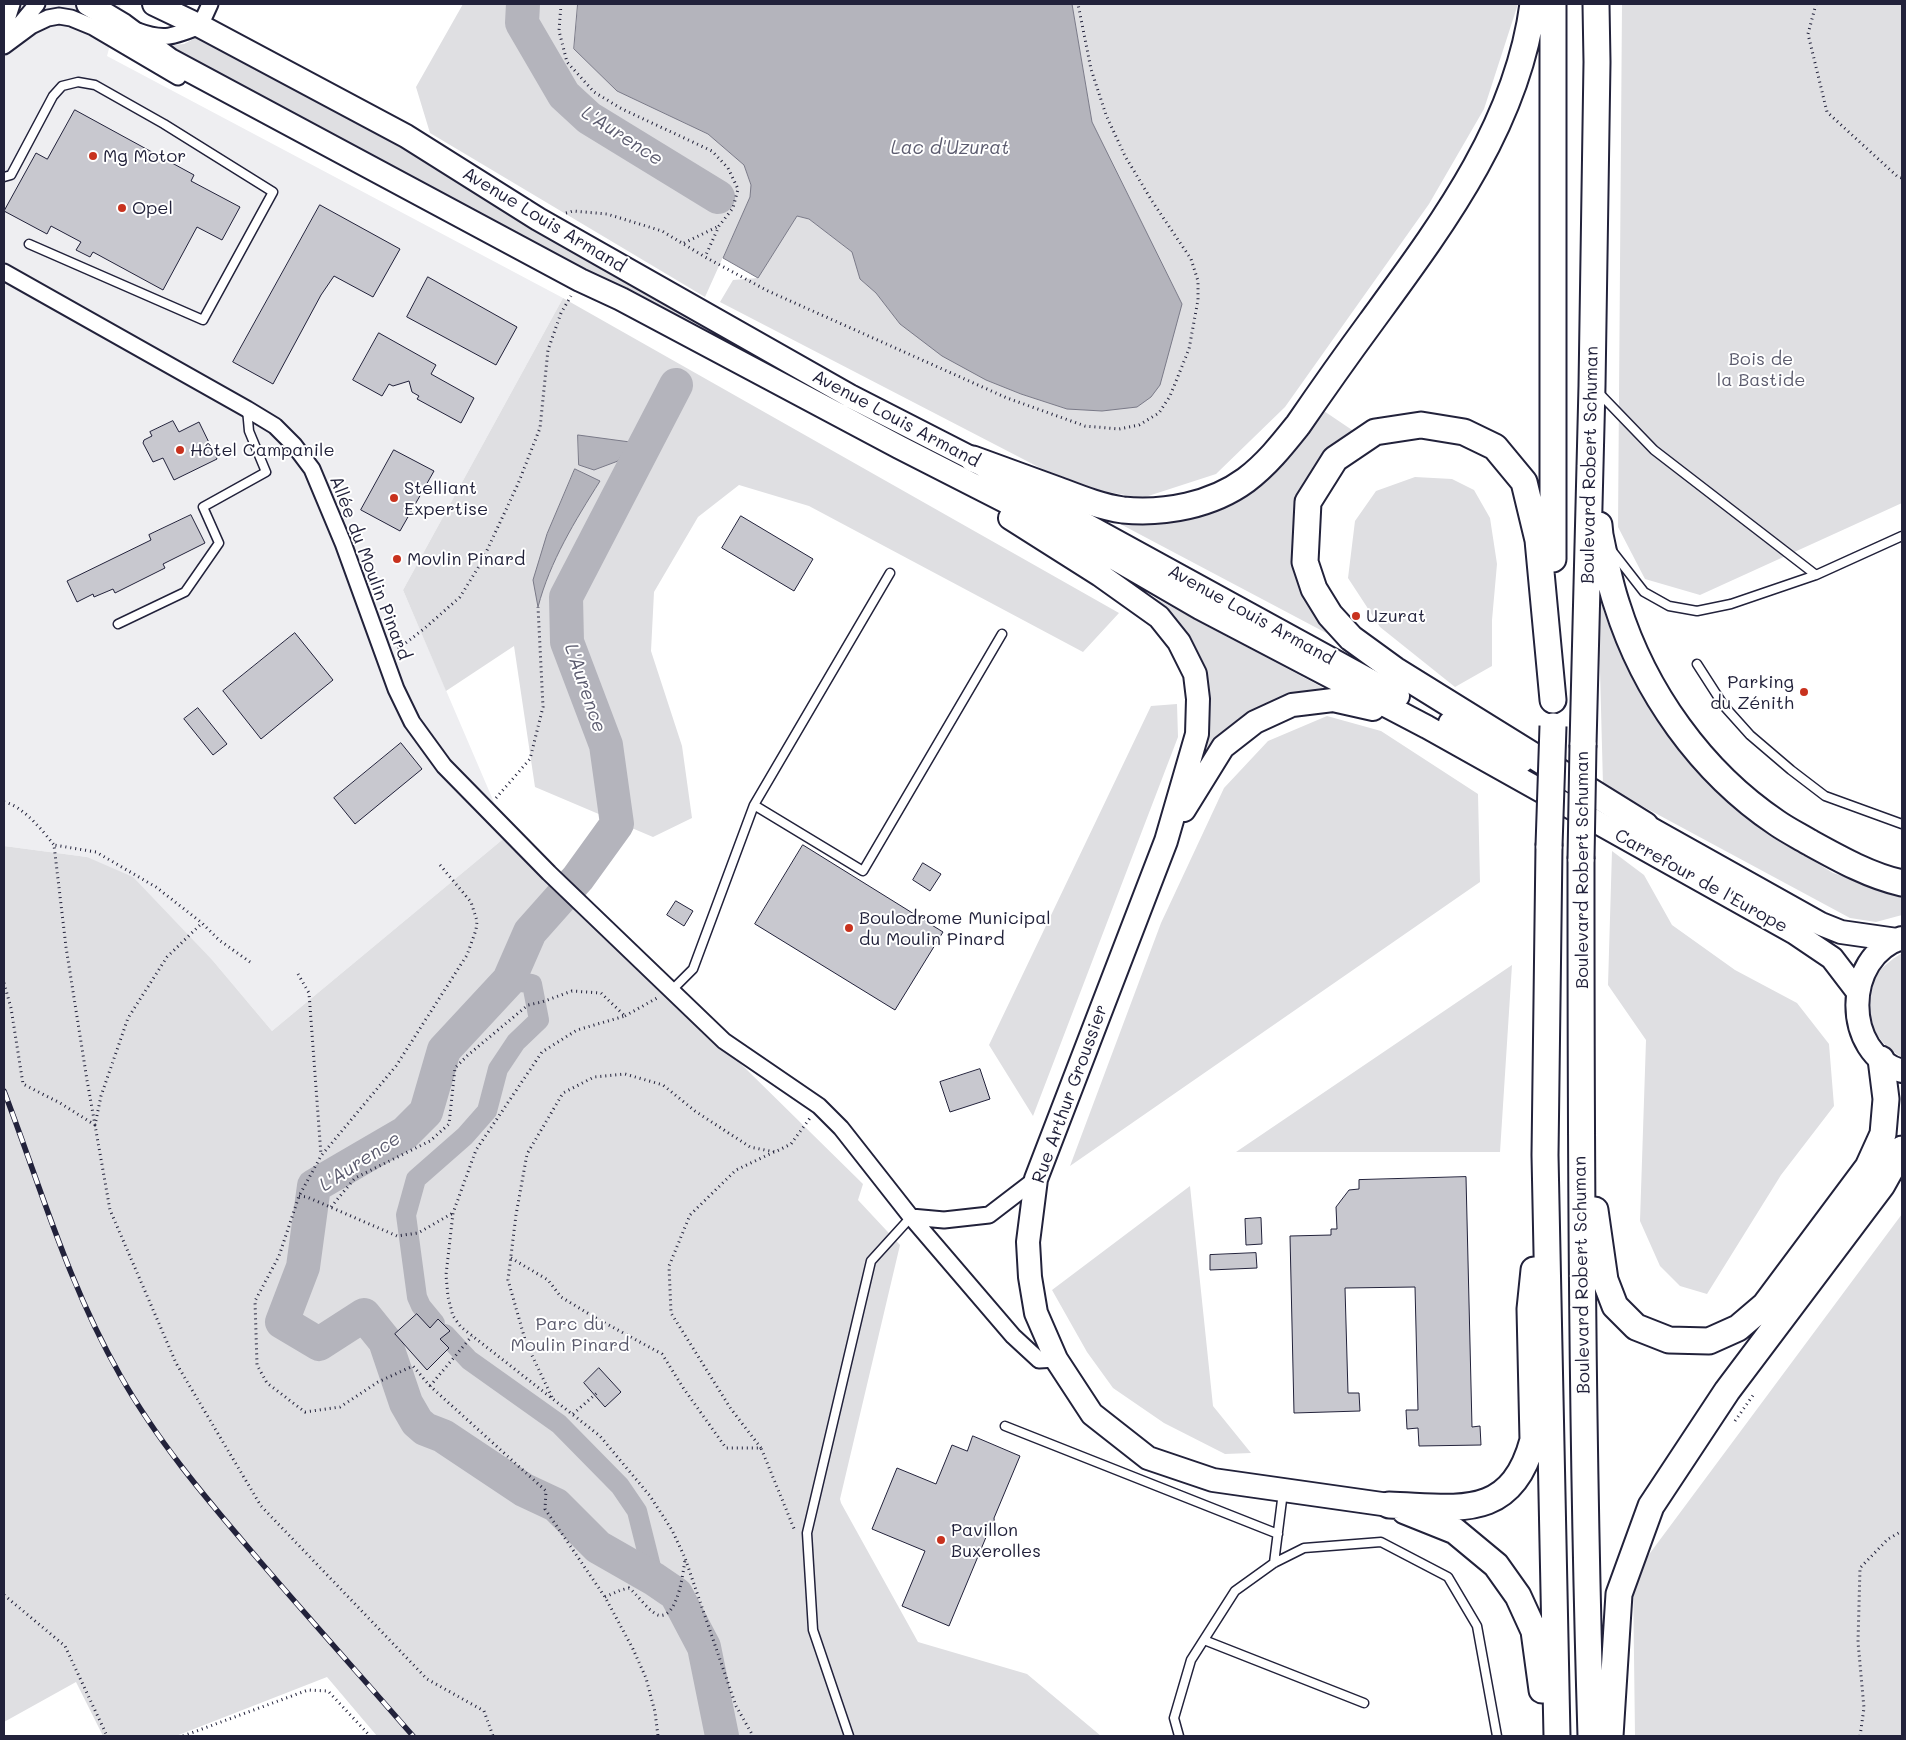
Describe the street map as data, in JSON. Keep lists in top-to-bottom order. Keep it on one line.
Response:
{"streets":{"main road":["Avenue Louis Armand","Boulevard Robert Schuman","Carrefour de l'Europe","Rue Arthur Groussier"],"street":["Allée du Moulin Pinard"]},"crossings":[["Avenue Louis Armand","Carrefour de l'Europe"],["Allée du Moulin Pinard","Rue Arthur Groussier"]],"water":["L'Aurence","Lac d'Uzurat"],"parks":["Bois de la Bastide","Parc du Moulin Pinard"],"places":["Mg Motor","Opel","Hôtel Campanile","Stelliant Expertise","Movlin Pinard","Uzurat","Parking du Zénith","Boulodrome Municipal du Moulin Pinard","Pavillon Buxerolles"]}
